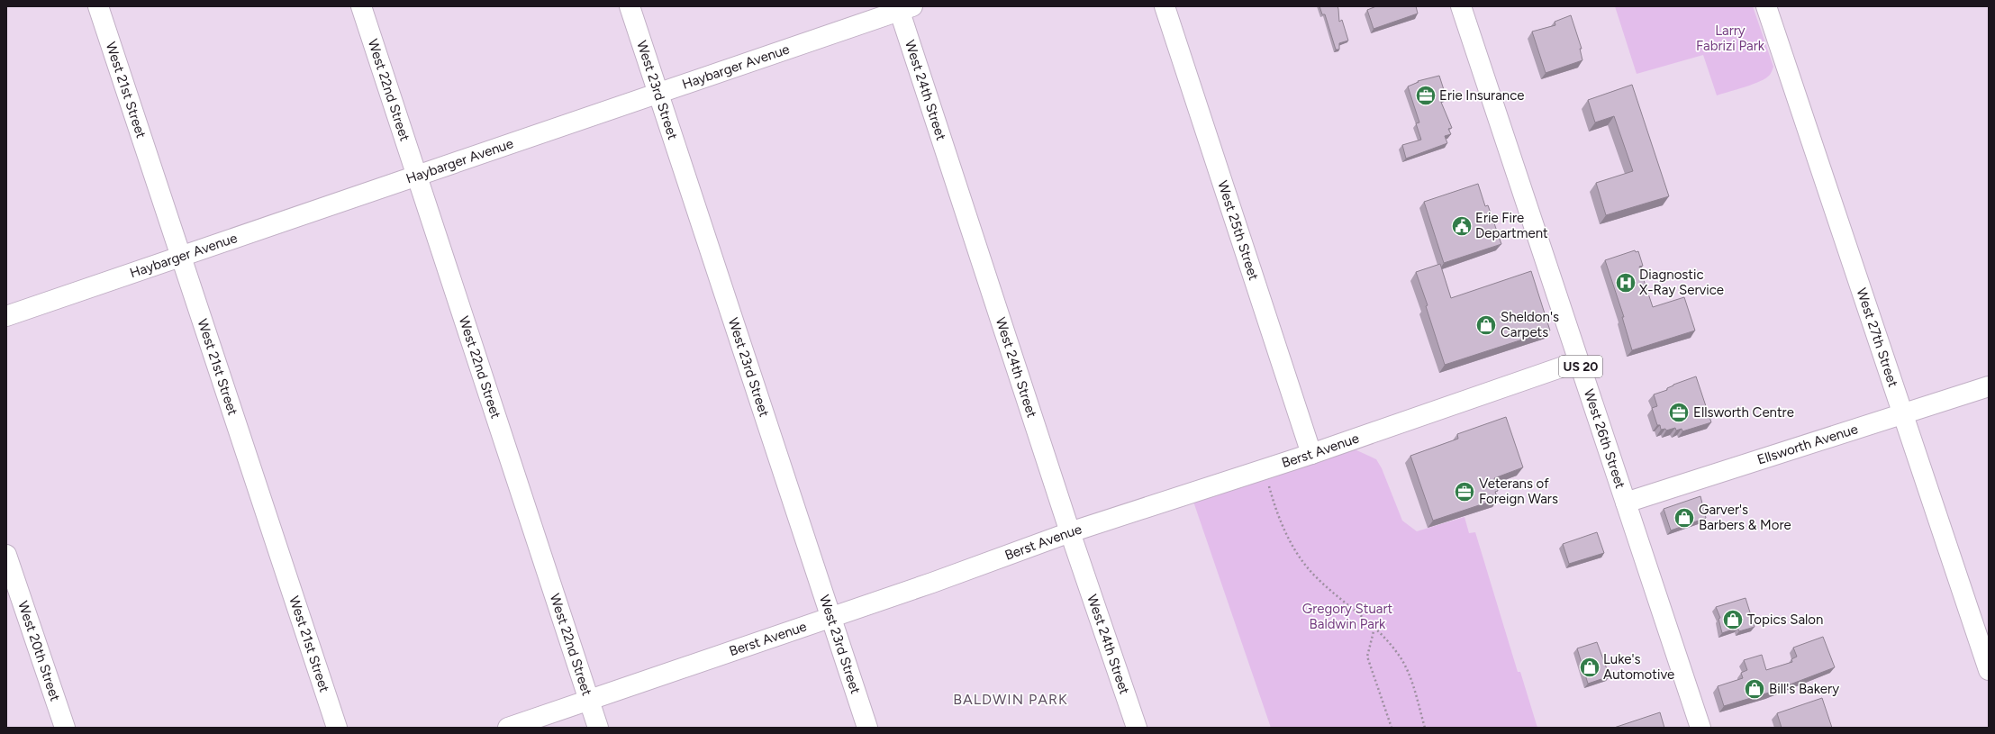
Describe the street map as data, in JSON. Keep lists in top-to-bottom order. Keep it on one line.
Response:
{"streets":{"street":["Haybarger Avenue","West 21st Street","West 22nd Street","West 23rd Street","West 24th Street","West 25th Street","West 27th Street","US 20","West 26th Street","Ellsworth Avenue","Berst Avenue","West 20th Street"]},"crossings":[["Haybarger Avenue","West 21st Street"],["Haybarger Avenue","West 22nd Street"],["Haybarger Avenue","West 23rd Street"],["Haybarger Avenue","West 24th Street"],["West 22nd Street","Berst Avenue"],["West 23rd Street","Berst Avenue"],["West 24th Street","Berst Avenue"],["West 25th Street","Berst Avenue"],["West 27th Street","Ellsworth Avenue"],["West 26th Street","Ellsworth Avenue"],["West 26th Street","Berst Avenue"]],"districts":["BALDWIN PARK"],"parks":["Larry Fabrizi Park","Gregory Stuart Baldwin Park"],"places":{"office":["Erie Insurance","Ellsworth Centre","Veterans of Foreign Wars"],"public building":["Erie Fire Department"],"hospital":["Diagnostic X-Ray Service"],"shop":["Sheldon's Carpets","Garver's Barbers & More","Topics Salon","Luke's Automotive","Bill's Bakery"]}}
